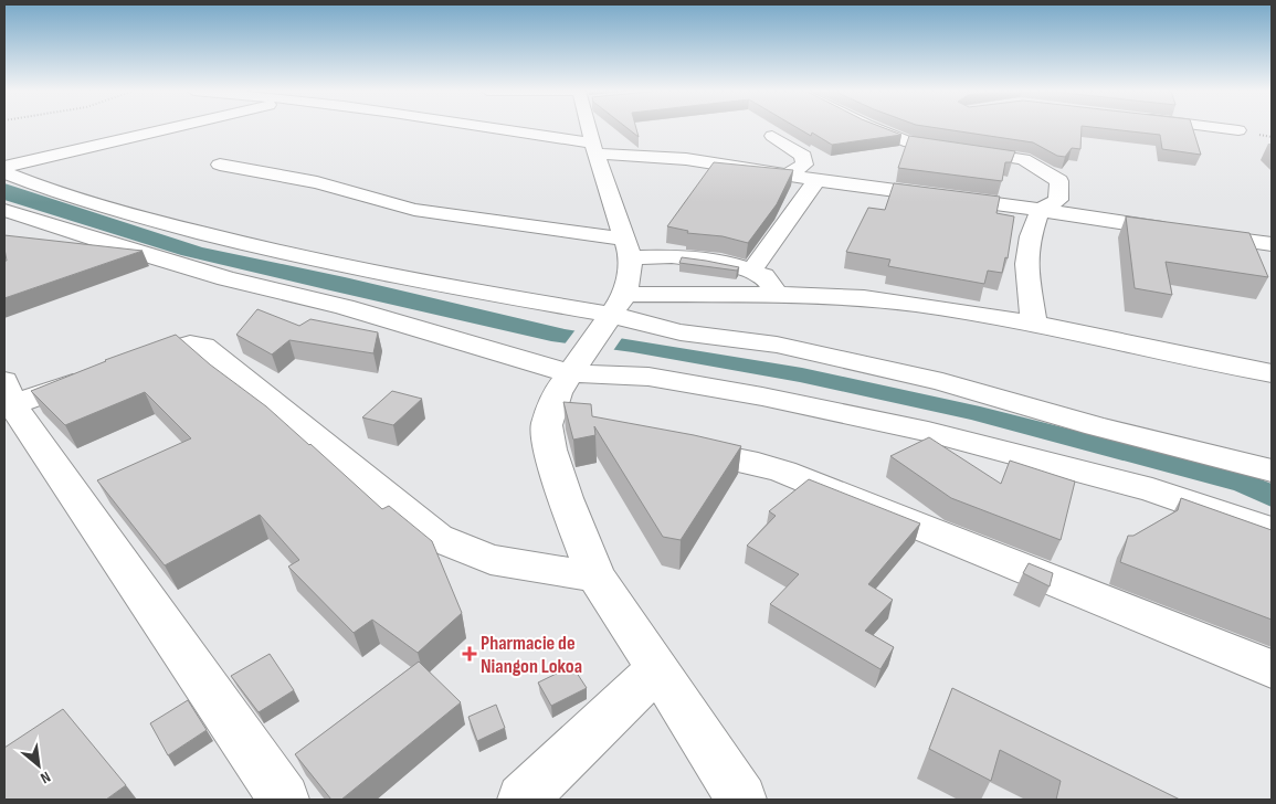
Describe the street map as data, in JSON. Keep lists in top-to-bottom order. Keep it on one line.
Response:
{"places":{"health":["Pharmacie de Niangon Lokoa"]},"north":"bottom right"}
